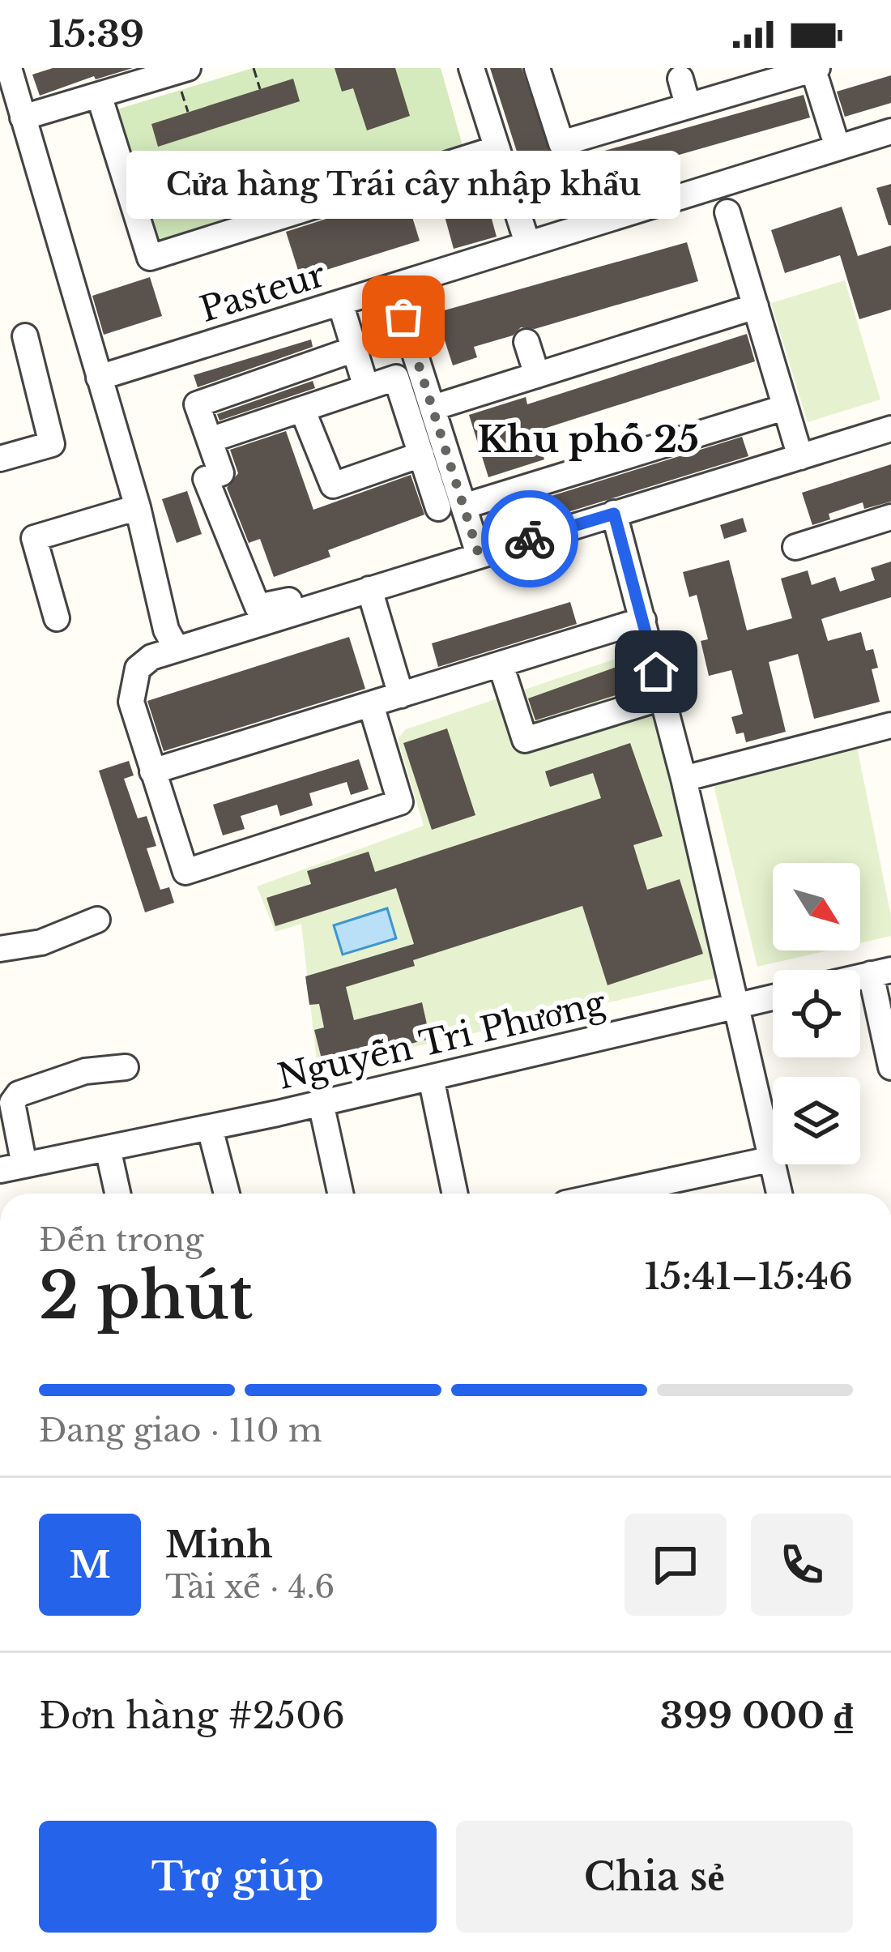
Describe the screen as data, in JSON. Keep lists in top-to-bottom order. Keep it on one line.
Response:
{"streets":{"street":["Pasteur","Nguyễn Tri Phương"]},"districts":["Khu phố 25"],"places":["Cửa hàng Trái cây nhập khẩu"],"north":"bottom right","page":{"status":"15:39","bubble":"Cửa hàng Trái cây nhập khẩu","heading":["2 phút","Đến trong","15:41–15:46"],"panel":["Minh","Tài xế · 4.6","Đơn hàng #2506","399 000 ₫"],"bar":"Đang giao · 110 m","round":"M","buttons":["Trợ giúp","Chia sẻ"]}}
